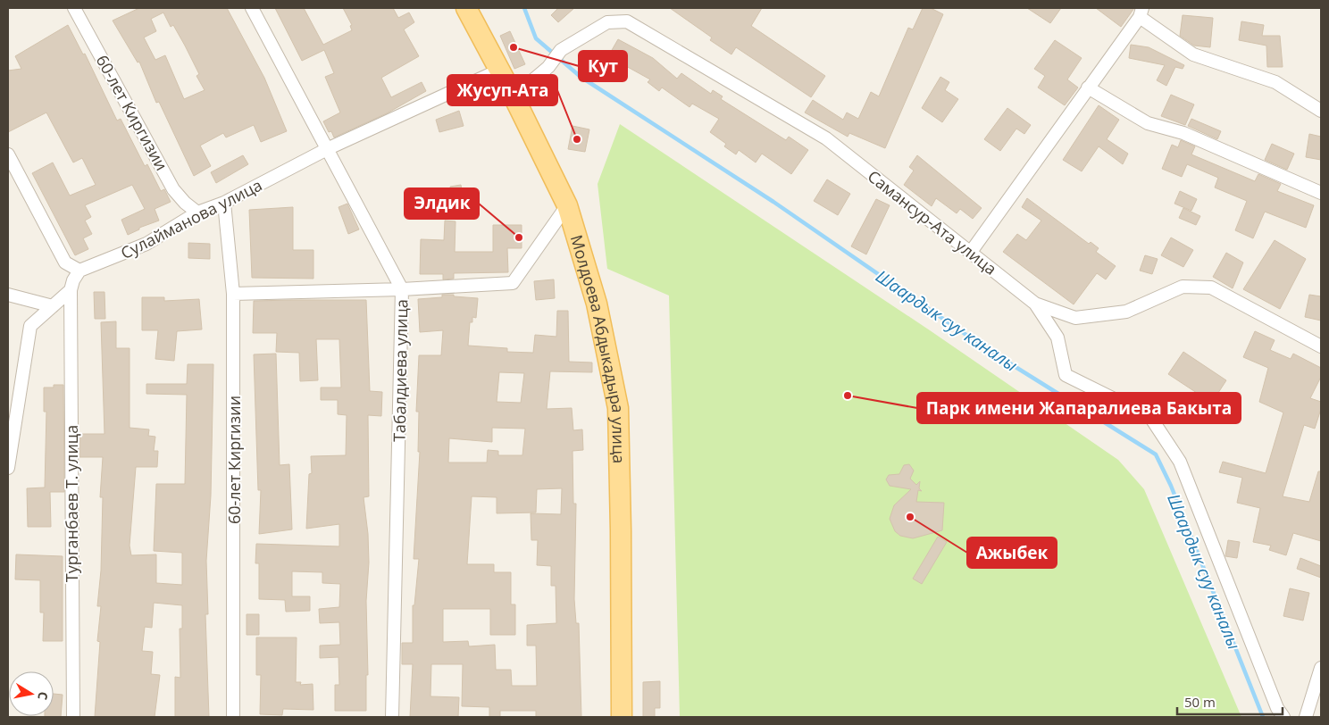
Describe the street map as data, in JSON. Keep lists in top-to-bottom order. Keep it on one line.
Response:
{"streets":{"main road":["Молдоева Абдыкадыра улица"],"street":["60-лет Киргизии","Сулайманова улица","Самансур-Ата улица","Табалдиева улица","Турганбаев Т. улица"]},"crossings":[["60-лет Киргизии","Сулайманова улица"],["Сулайманова улица","Молдоева Абдыкадыра улица"],["Сулайманова улица","Табалдиева улица"],["Самансур-Ата улица","Молдоева Абдыкадыра улица"]],"water":["Шаардык суу каналы"],"places":["Кут","Жусуп-Ата","Элдик","Парк имени Жапаралиева Бакыта","Ажыбек"],"scale_bar":"50 m","north":"right"}
